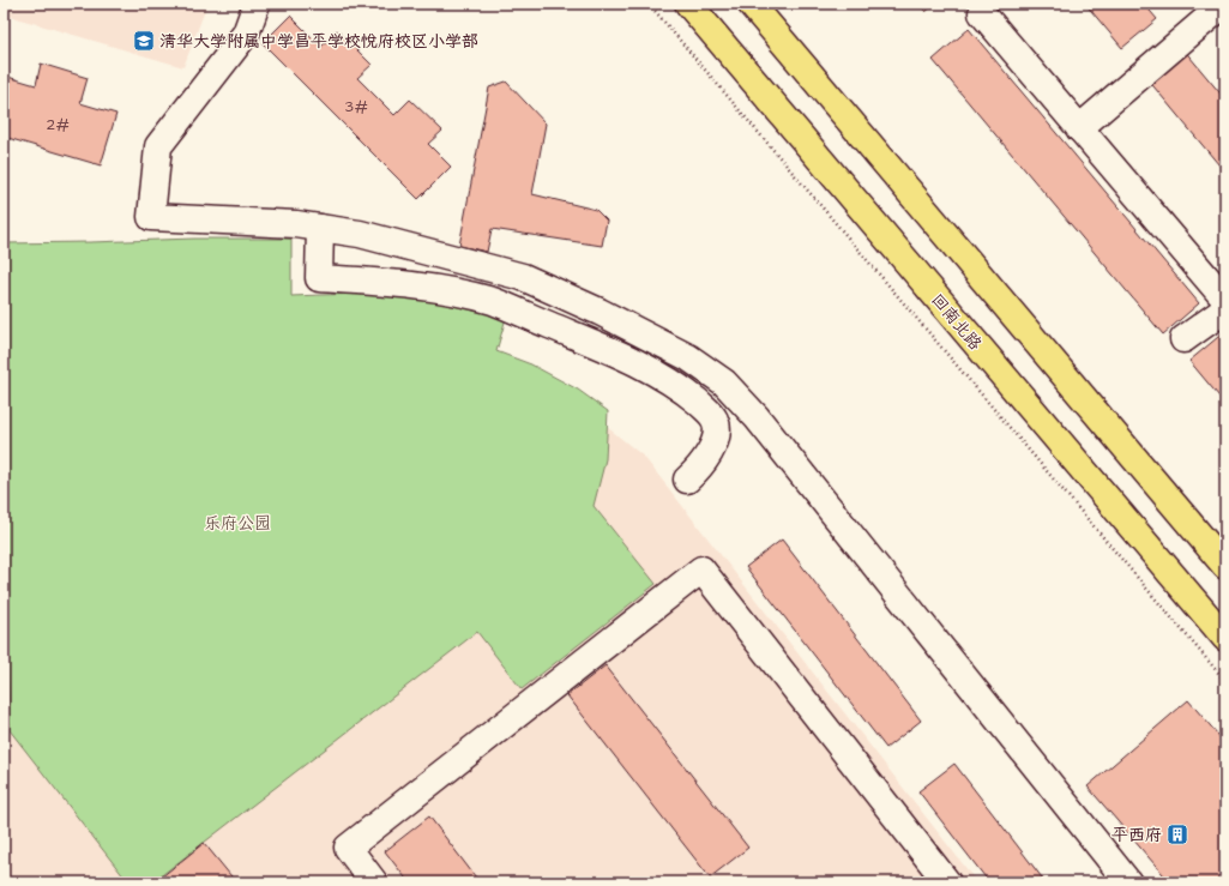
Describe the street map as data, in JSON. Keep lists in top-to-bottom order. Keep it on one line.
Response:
{"streets":{"main road":["回南北路"]},"parks":["乐府公园"],"places":{"school or university":["清华大学附属中学昌平学校悦府校区小学部"],"building":["平西府"]},"house_numbers":["3#","2#"]}
